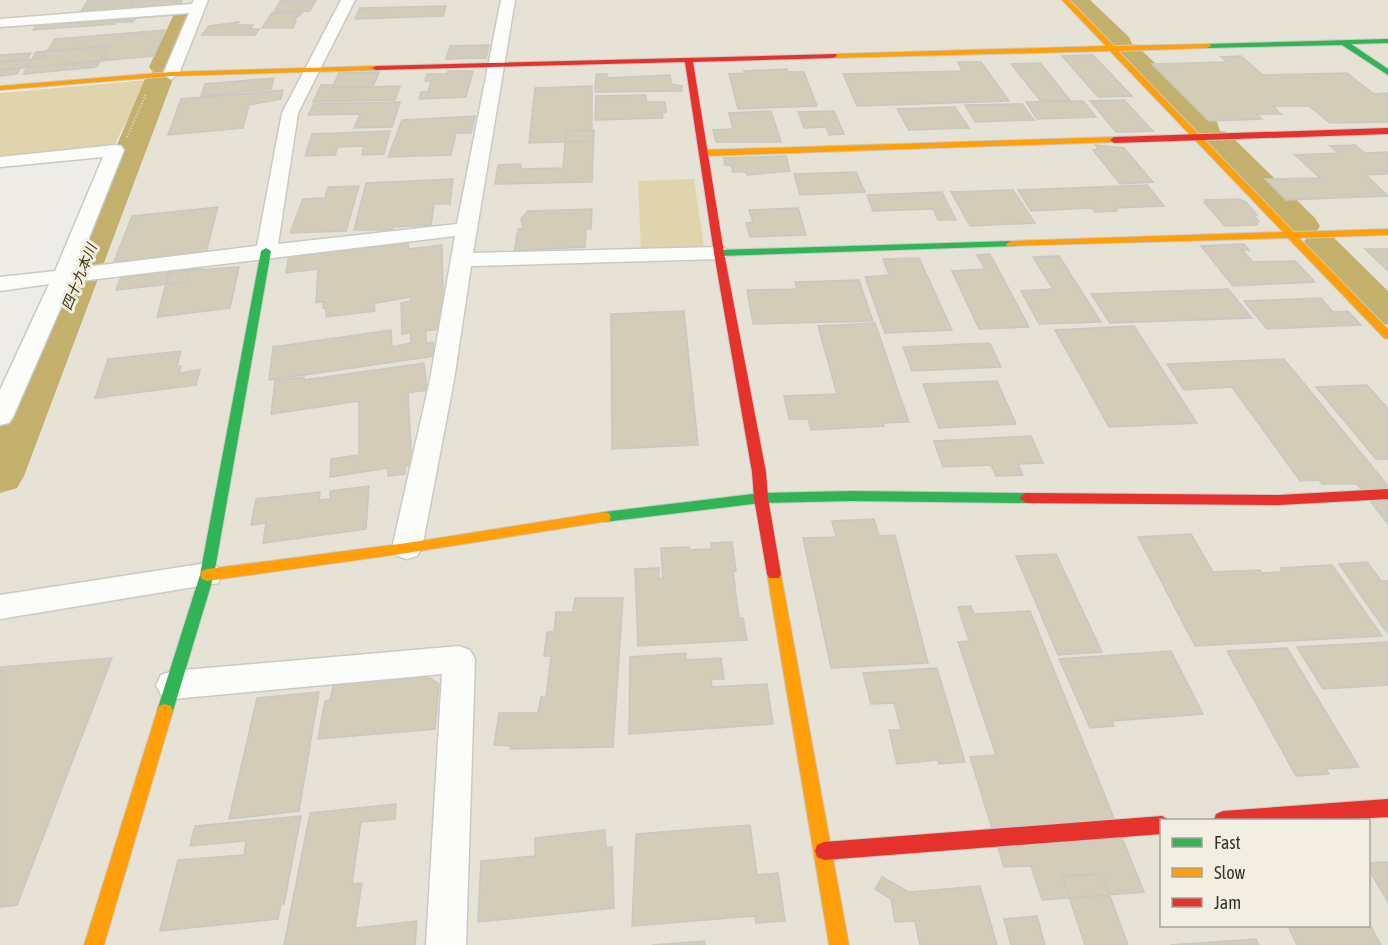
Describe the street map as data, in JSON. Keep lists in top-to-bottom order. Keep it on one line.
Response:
{"water":["四十九本川"],"legend":["Fast","Slow","Jam"]}
